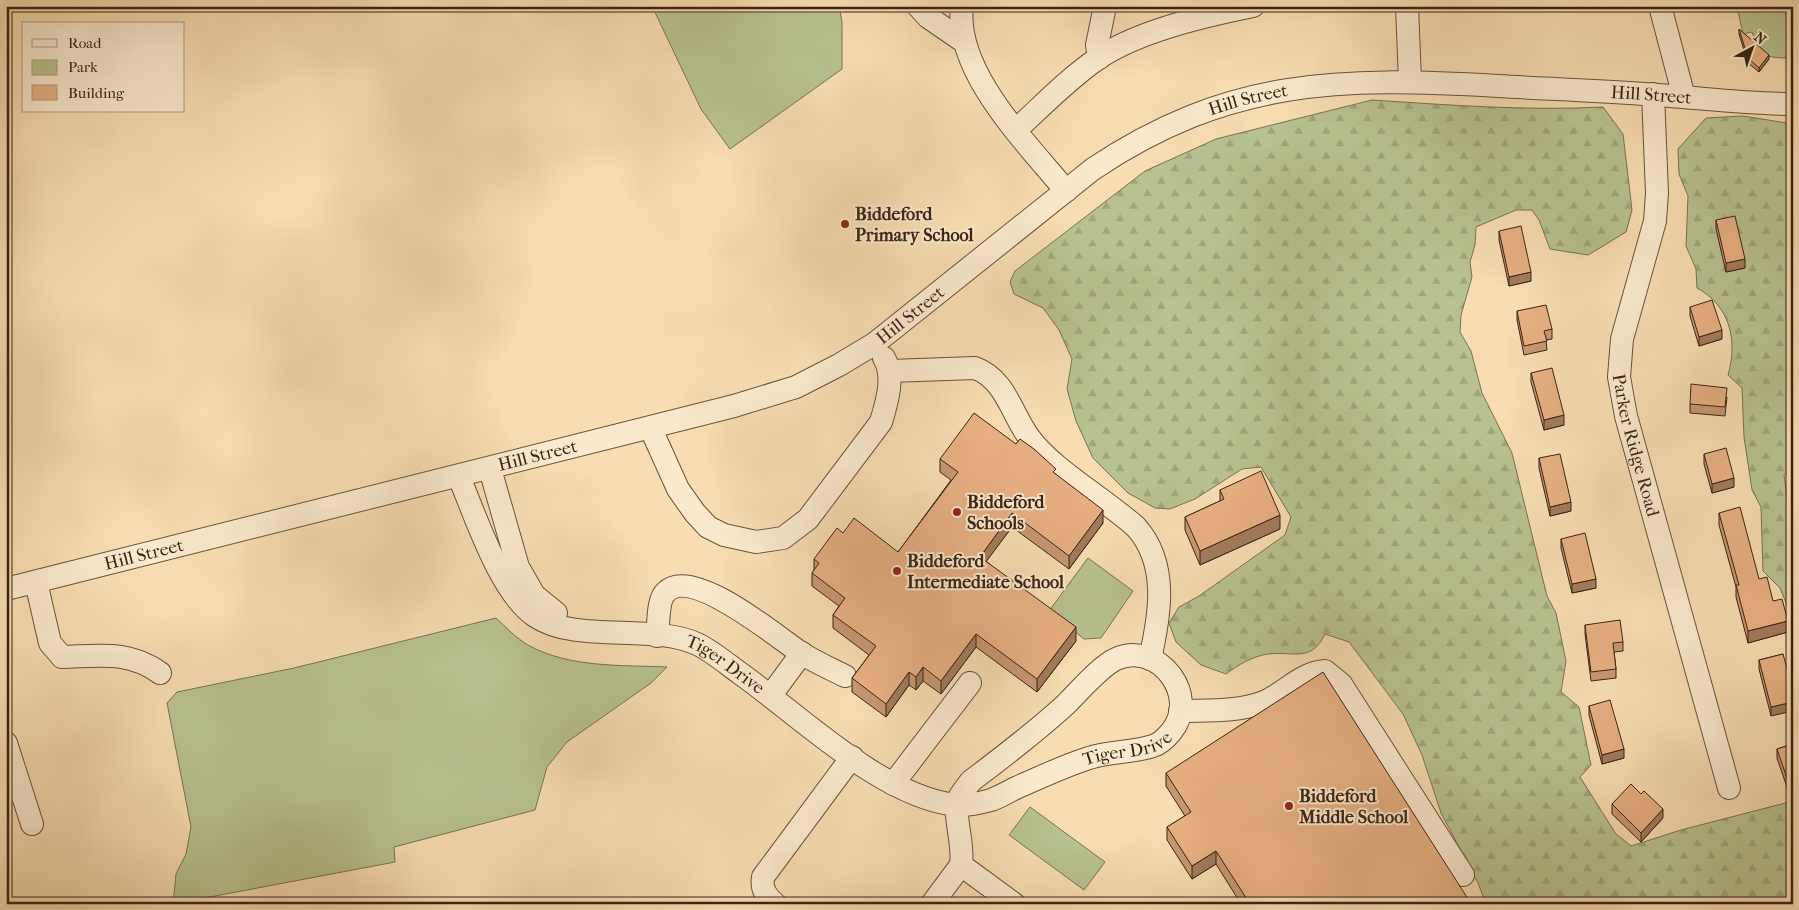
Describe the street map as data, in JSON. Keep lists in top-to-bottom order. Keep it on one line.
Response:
{"streets":{"street":["Hill Street","Parker Ridge Road","Tiger Drive"]},"crossings":[["Hill Street","Parker Ridge Road"],["Hill Street","Tiger Drive"]],"places":["Biddeford Primary School","Biddeford Schools","Biddeford Intermediate School","Biddeford Middle School"],"legend":["Road","Park","Building"],"north":"top right"}
